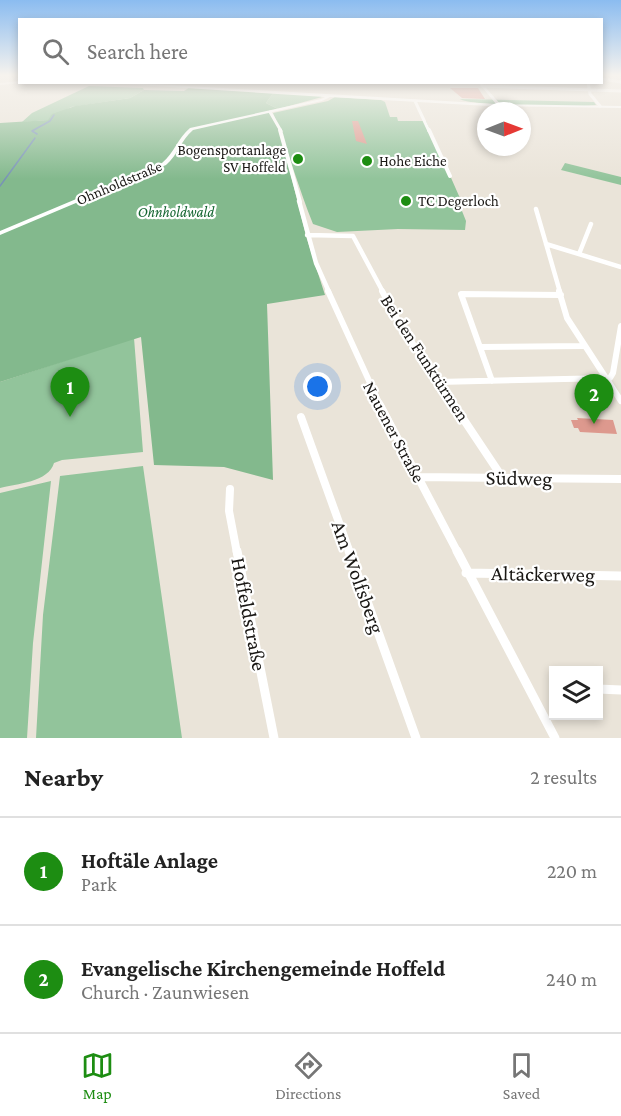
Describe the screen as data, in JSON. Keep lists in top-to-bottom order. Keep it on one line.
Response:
{"streets":{"main road":["Ohnholdstraße"],"street":["Bei den Funktürmen","Nauener Straße","Südweg","Altäckerweg","Am Wolfsberg","Hoffeldstraße"]},"crossings":[["Ohnholdstraße","Nauener Straße"],["Bei den Funktürmen","Nauener Straße"],["Bei den Funktürmen","Südweg"],["Nauener Straße","Südweg"],["Nauener Straße","Altäckerweg"]],"parks":["Ohnholdwald"],"places":["Bogensportanlage SV Hoffeld","Hohe Eiche","TC Degerloch"],"north":"right","page":{"search":"Search here","pins":["1","2"],"heading":["Nearby","2 results"],"list":[{"mark":"1","name":"Hoftäle Anlage","note":"Park","value":"220 m"},{"mark":"2","name":"Evangelische Kirchengemeinde Hoffeld","note":"Church · Zaunwiesen","value":"240 m"}],"nav":["Map","Directions","Saved"]}}
